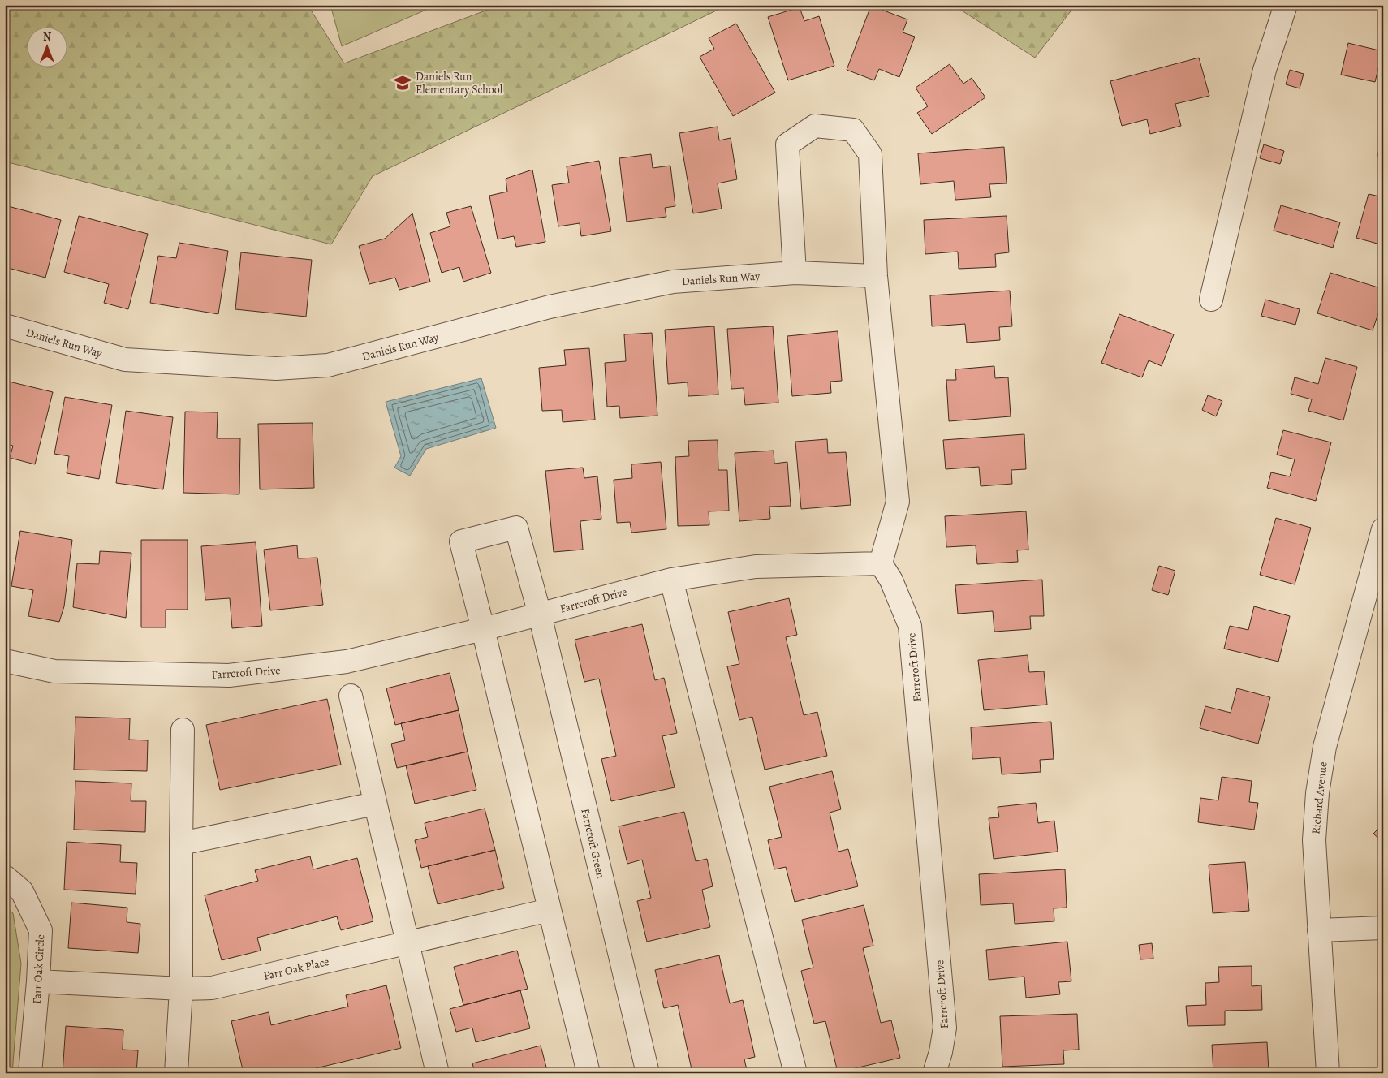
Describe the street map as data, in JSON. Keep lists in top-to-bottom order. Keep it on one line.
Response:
{"streets":{"street":["Daniels Run Way","Farrcroft Drive","Richard Avenue","Farrcroft Green","Farr Oak Place","Farr Oak Circle"]},"crossings":[["Farrcroft Drive","Farrcroft Green"],["Farr Oak Place","Farr Oak Circle"]],"places":{"school or university":["Daniels Run Elementary School"]},"north":"top"}
